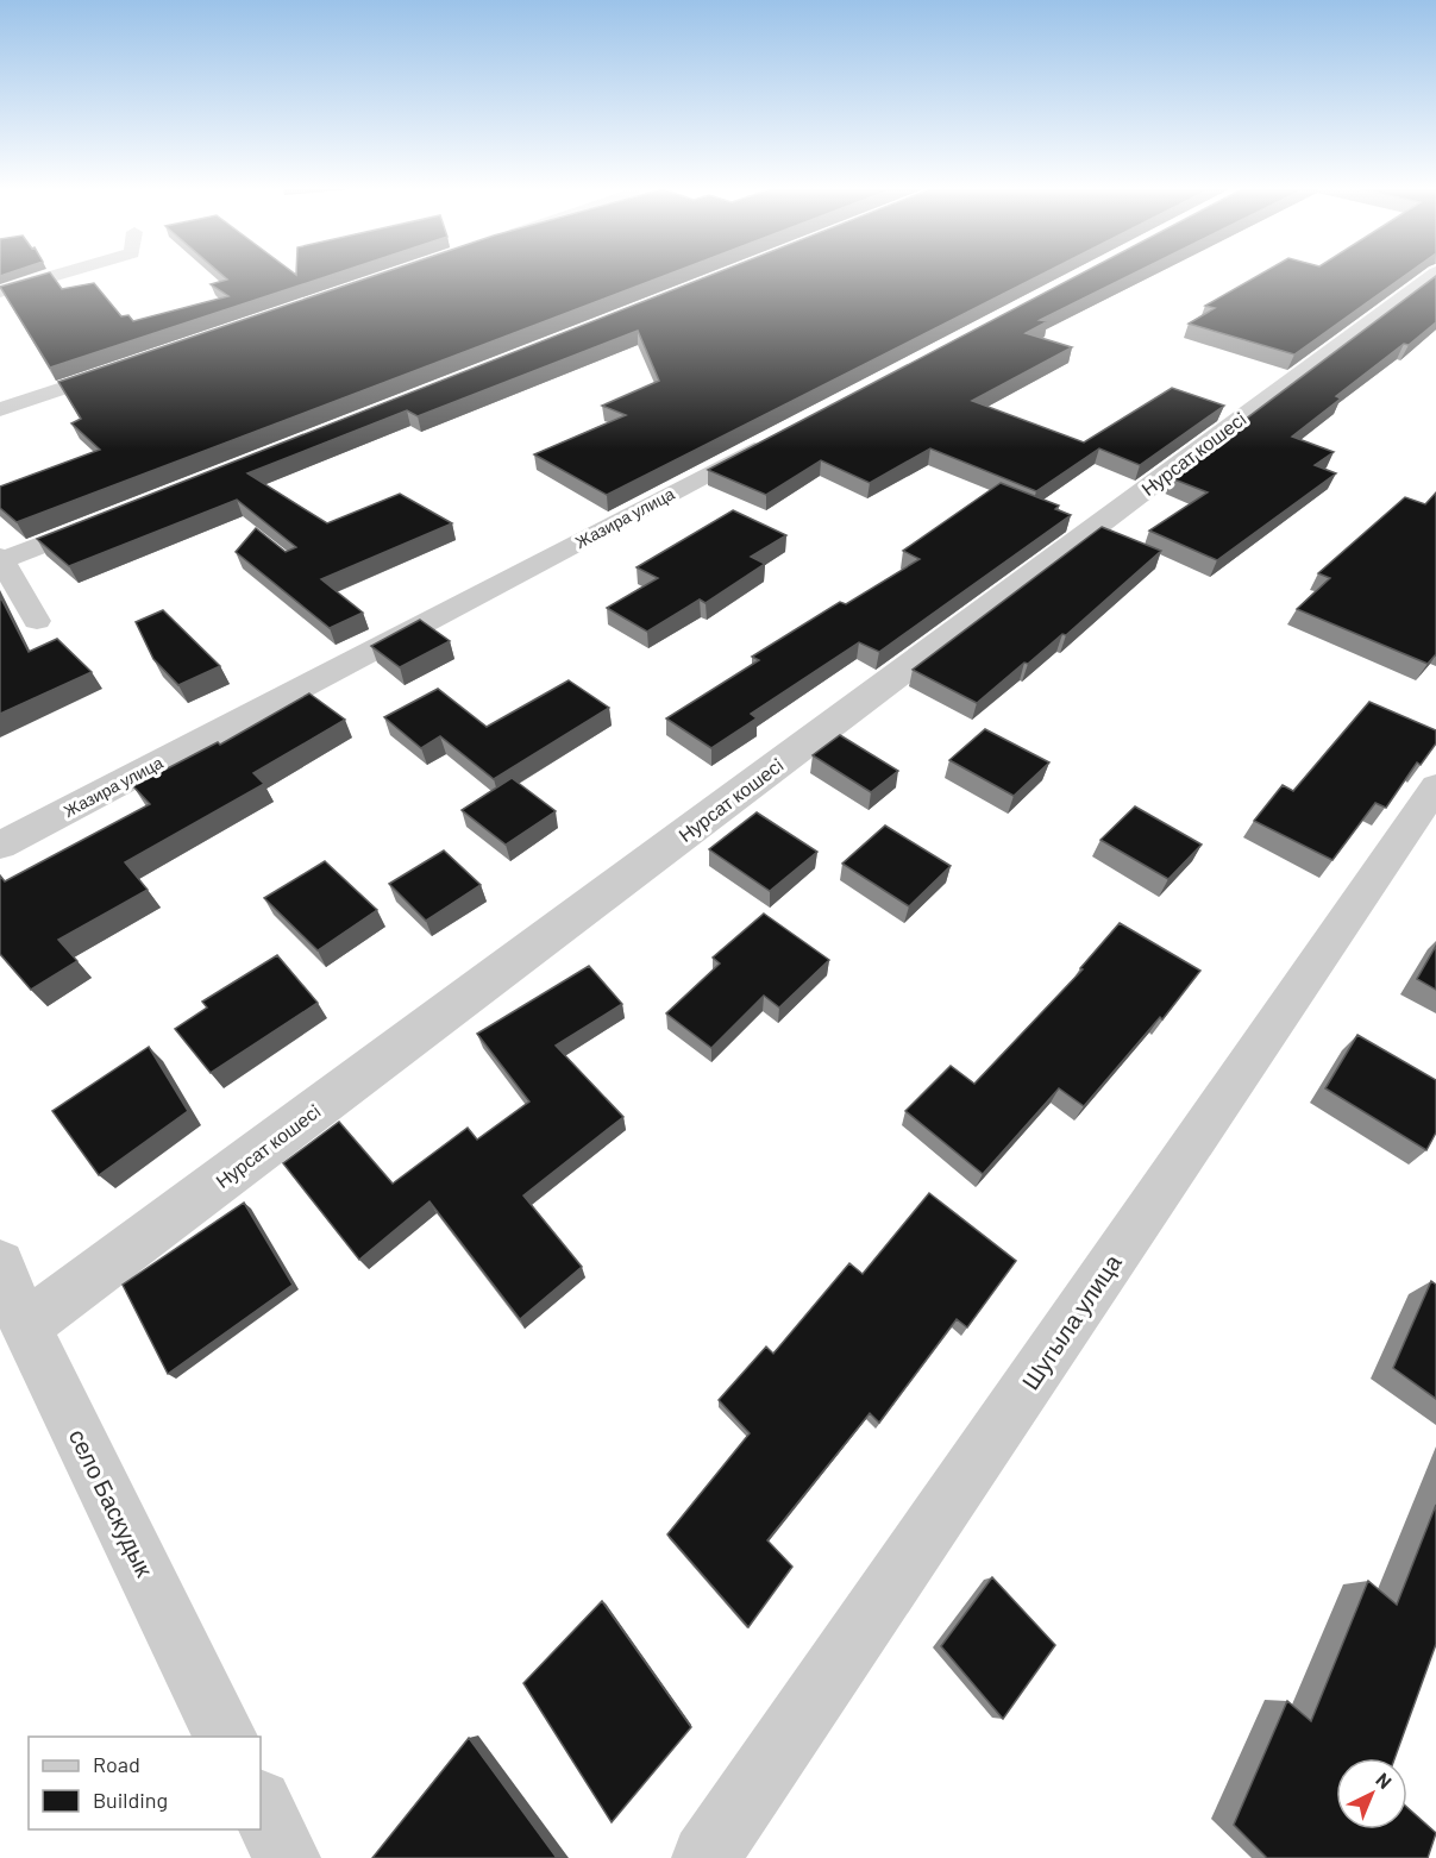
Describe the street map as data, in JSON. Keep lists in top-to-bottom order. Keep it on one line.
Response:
{"streets":{"street":["Нурсат кошесi","Жазира улица","Шугыла улица","село Баскудык"]},"crossings":[["Нурсат кошесi","село Баскудык"]],"legend":["Road","Building"],"north":"top right"}
